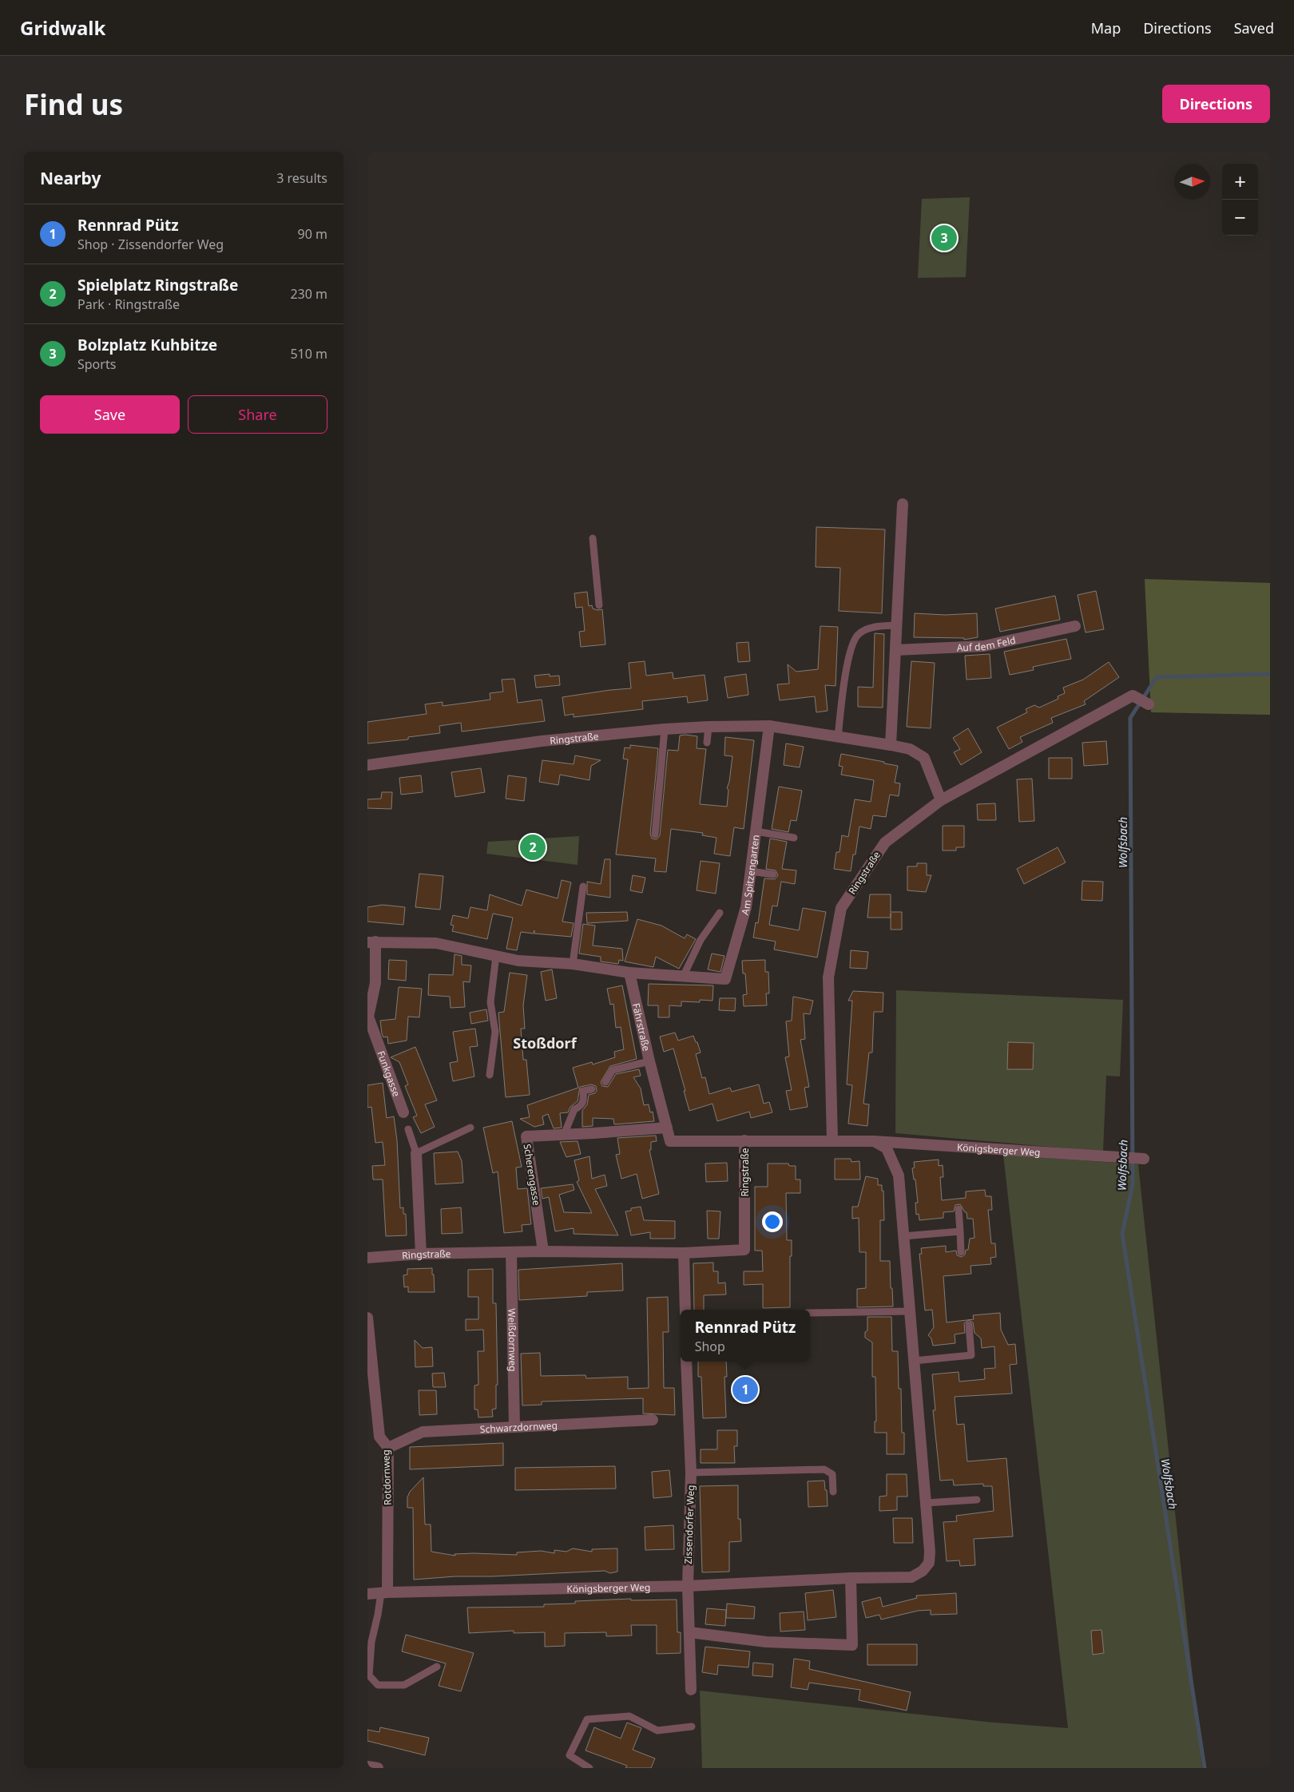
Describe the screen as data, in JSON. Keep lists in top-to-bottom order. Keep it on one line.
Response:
{"streets":{"street":["Auf dem Feld","Ringstraße","Am Spitzengarten","Fährstraße","Funkgasse","Königsberger Weg","Scherengasse","Weißdornweg","Schwarzdornweg","Rotdornweg","Zissendorfer Weg"]},"crossings":[["Ringstraße","Am Spitzengarten"],["Ringstraße","Fährstraße"],["Ringstraße","Königsberger Weg"],["Ringstraße","Scherengasse"],["Ringstraße","Weißdornweg"],["Am Spitzengarten","Fährstraße"],["Fährstraße","Scherengasse"],["Königsberger Weg","Rotdornweg"],["Königsberger Weg","Zissendorfer Weg"],["Weißdornweg","Schwarzdornweg"],["Schwarzdornweg","Rotdornweg"]],"districts":["Stoßdorf"],"water":["Wolfsbach"],"north":"right","page":{"header":"Gridwalk","nav":["Map","Directions","Saved"],"buttons":["Directions",["Save","Share"]],"title":"Find us","heading":["Nearby","3 results"],"map_buttons":["+","−"],"list":[{"mark":"1","name":"Rennrad Pütz","note":"Shop · Zissendorfer Weg","value":"90 m"},{"mark":"2","name":"Spielplatz Ringstraße","note":"Park · Ringstraße","value":"230 m"},{"mark":"3","name":"Bolzplatz Kuhbitze","note":"Sports","value":"510 m"}],"pins":["3","2","1"],"popup":["Rennrad Pütz","Shop"]}}
